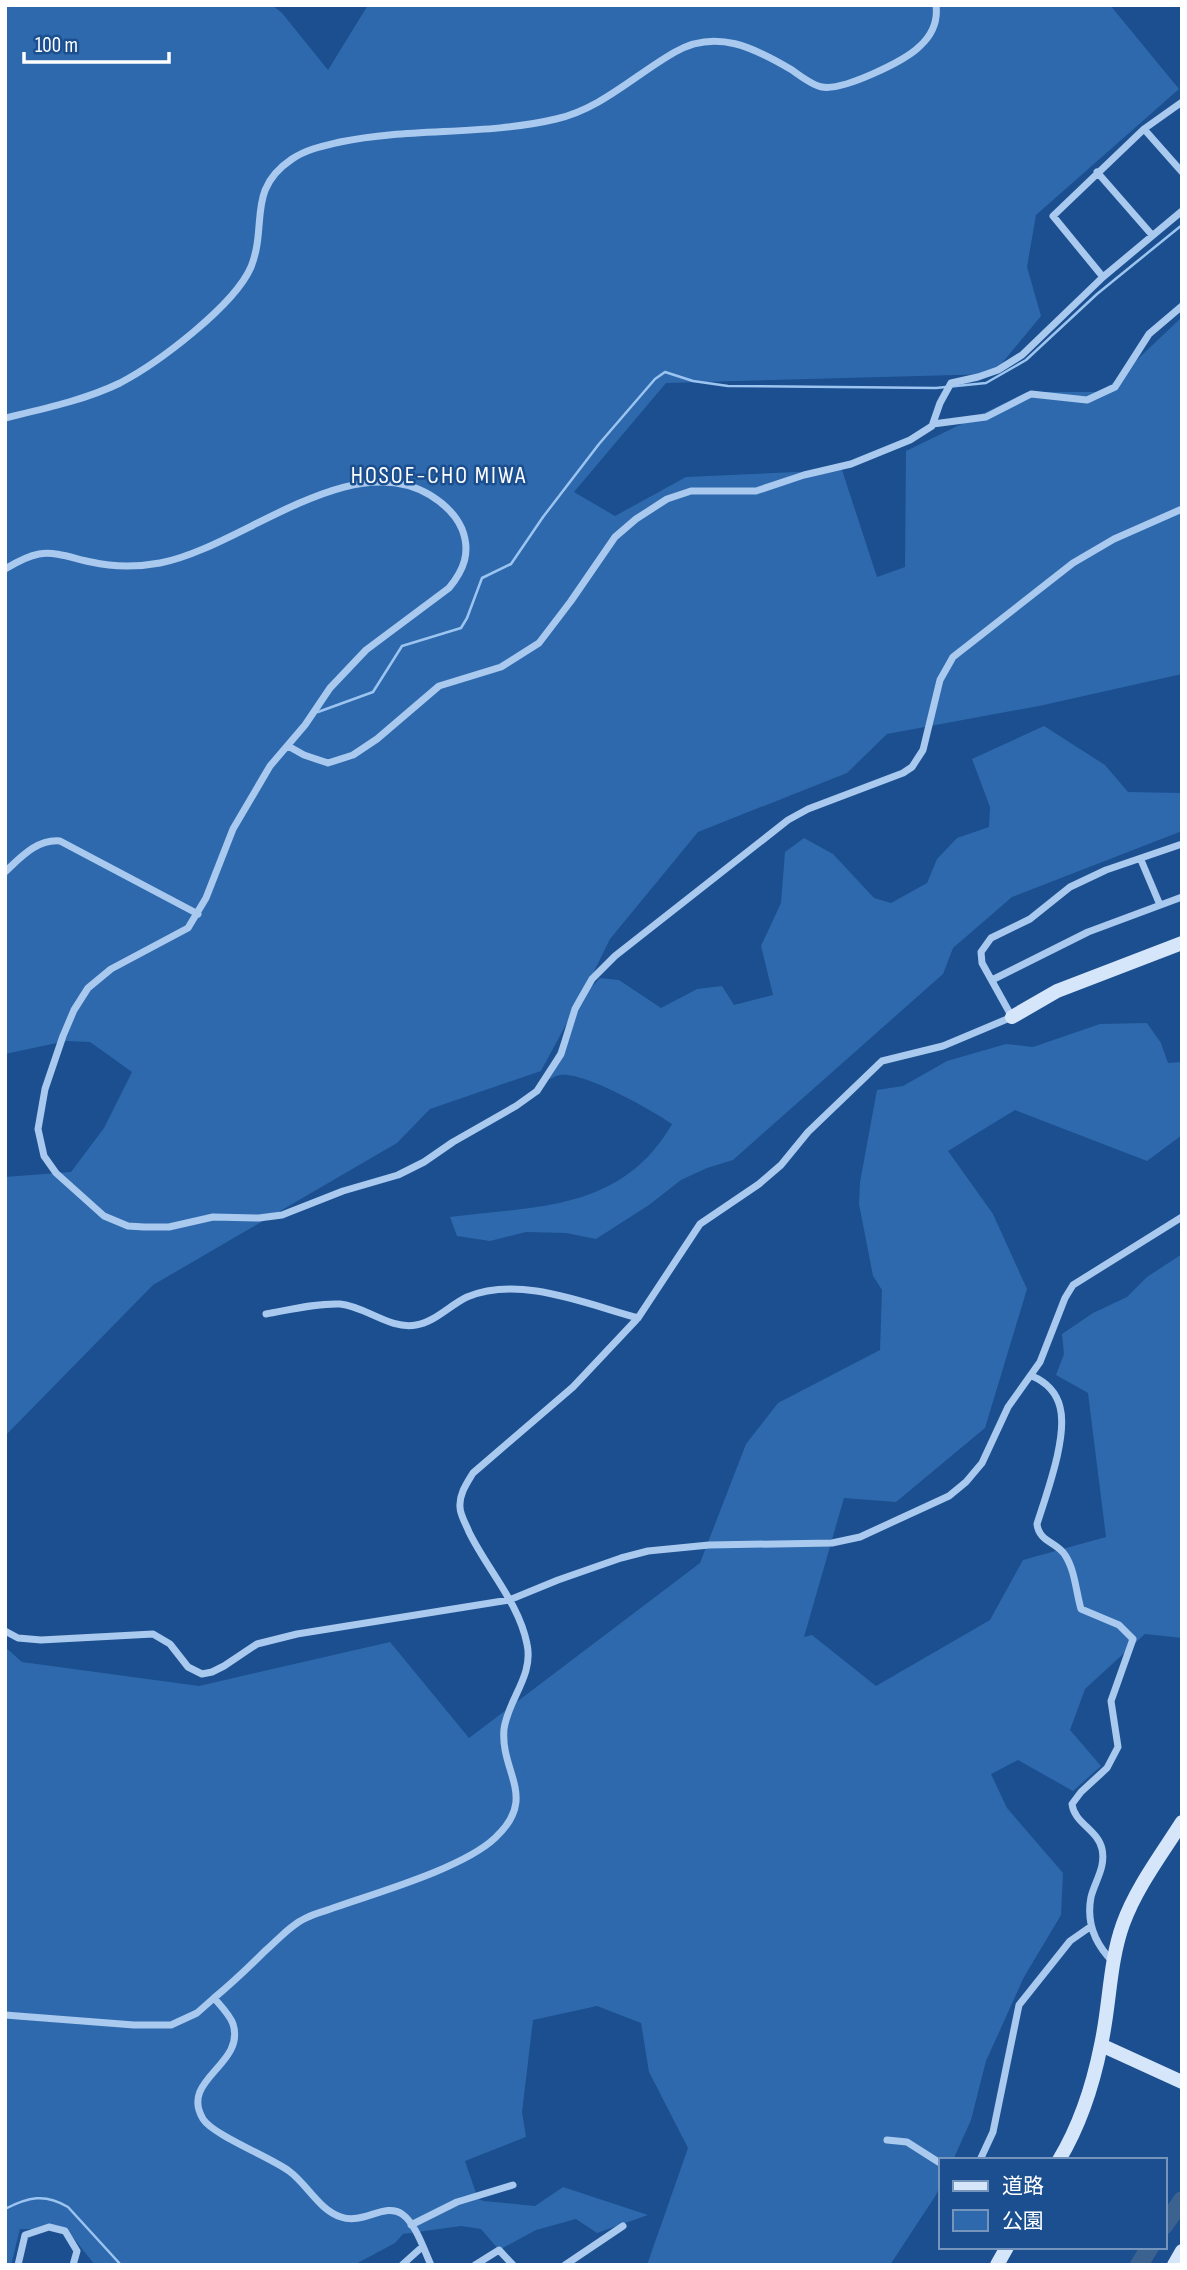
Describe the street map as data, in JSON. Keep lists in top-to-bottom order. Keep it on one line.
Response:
{"districts":["HOSOE-CHO MIWA"],"legend":["道路","公園"],"scale_bar":"100 m"}
